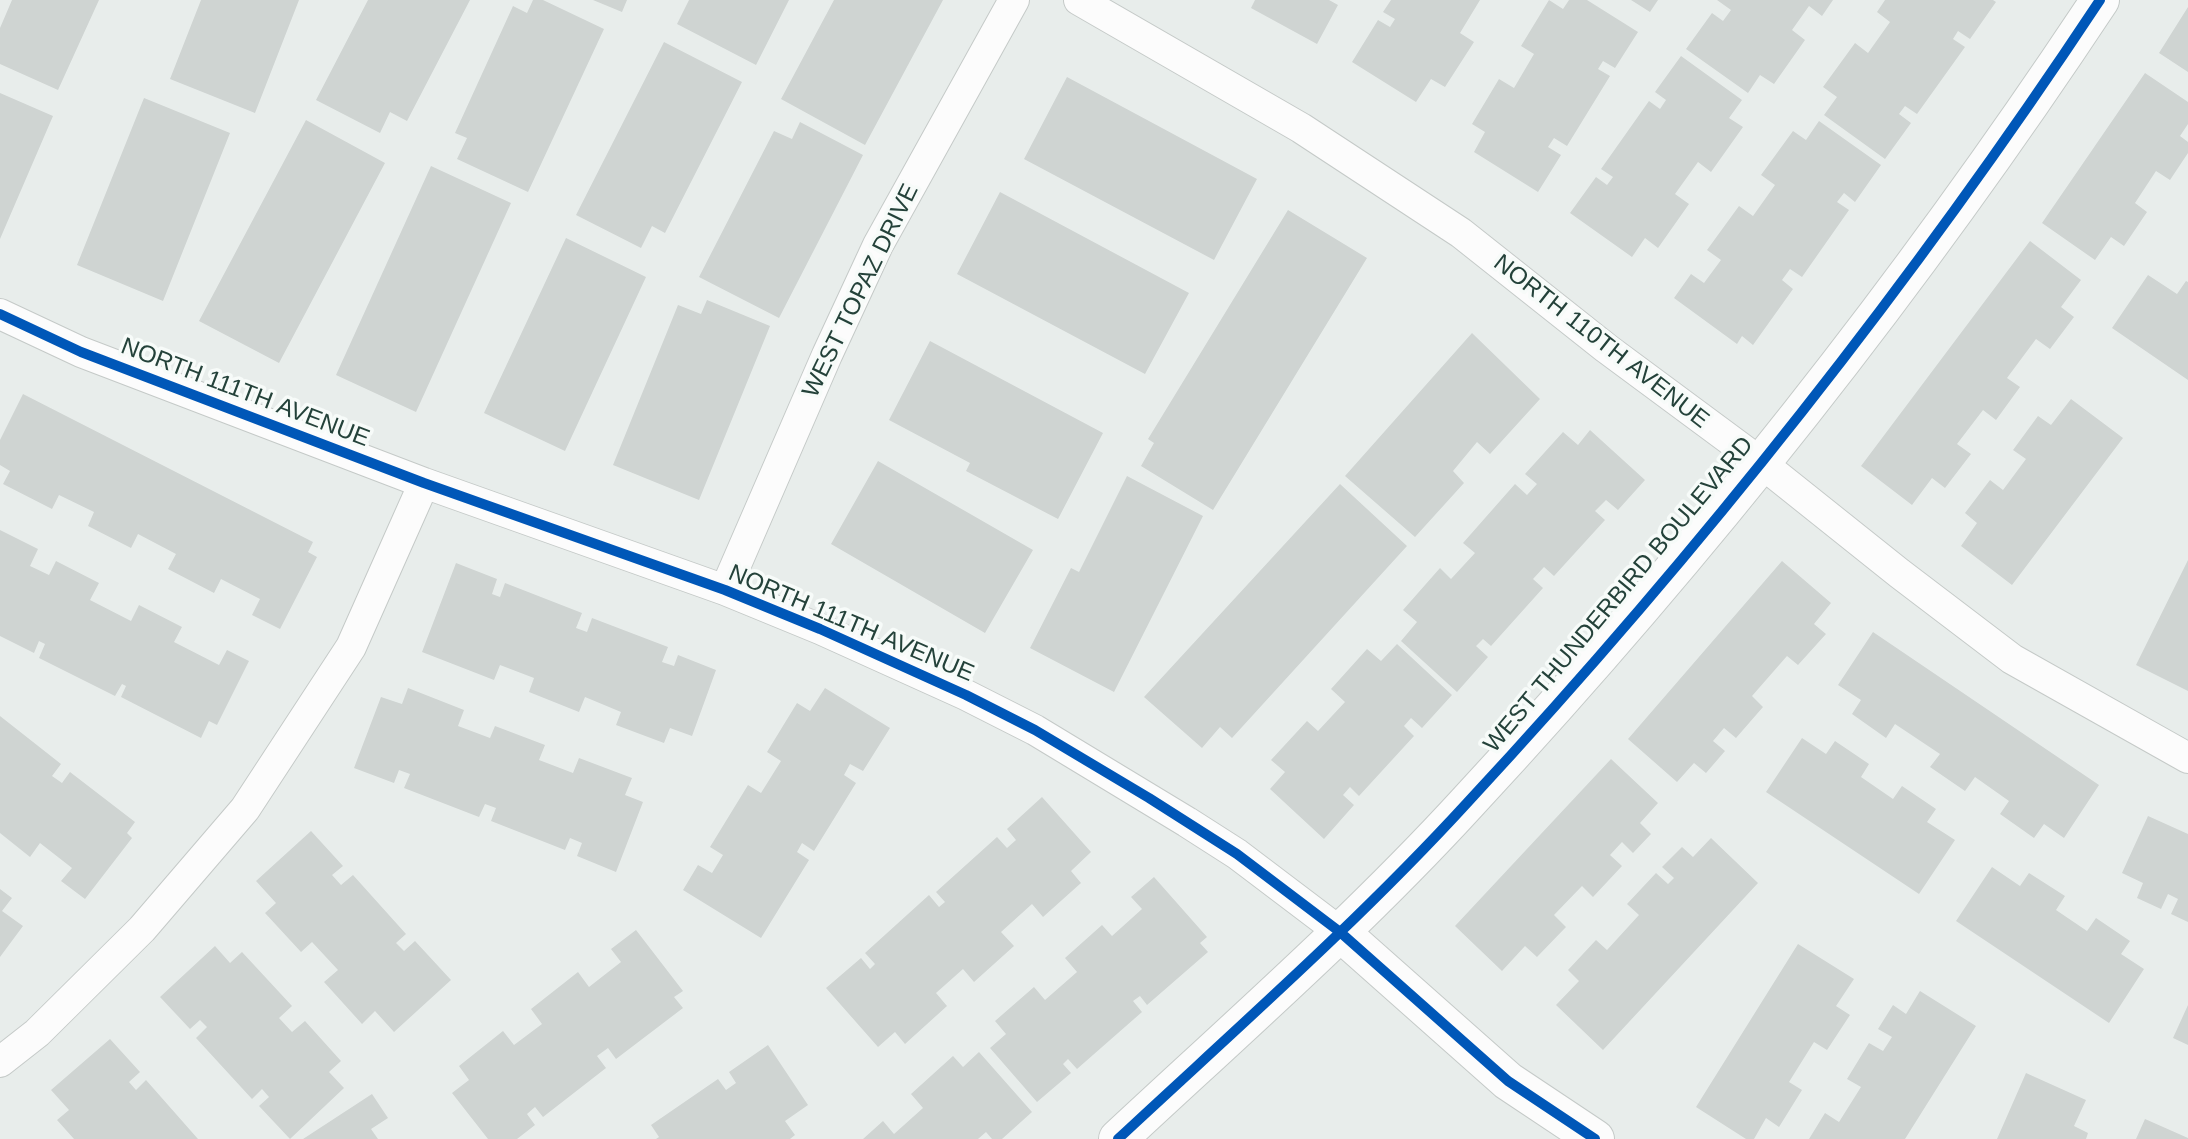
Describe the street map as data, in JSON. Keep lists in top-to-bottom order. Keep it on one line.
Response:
{"streets":{"street":["WEST TOPAZ DRIVE","NORTH 110TH AVENUE","NORTH 111TH AVENUE","WEST THUNDERBIRD BOULEVARD"]},"crossings":[["WEST TOPAZ DRIVE","NORTH 111TH AVENUE"],["NORTH 110TH AVENUE","WEST THUNDERBIRD BOULEVARD"],["NORTH 111TH AVENUE","WEST THUNDERBIRD BOULEVARD"]]}
